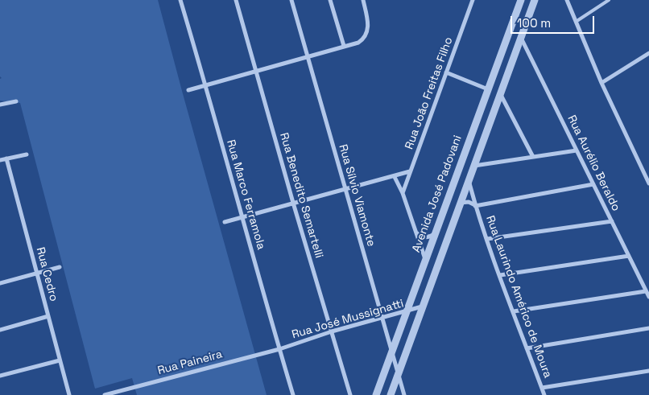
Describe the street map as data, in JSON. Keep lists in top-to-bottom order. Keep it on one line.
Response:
{"streets":{"street":["Rua João Freitas Filho","Rua Aurélio Beraldo","Avenida José Padovani","Rua Marco Ferramola","Rua Benedito Semartelli","Rua Sílvio Viamonte","Rua Cedro","Rua Laurindo Américo de Moura","Rua José Mussignatti","Rua Paineira"]},"crossings":[["Avenida José Padovani","Rua Sílvio Viamonte"],["Avenida José Padovani","Rua José Mussignatti"],["Rua Marco Ferramola","Rua José Mussignatti"],["Rua Marco Ferramola","Rua Paineira"],["Rua Benedito Semartelli","Rua José Mussignatti"],["Rua Sílvio Viamonte","Rua José Mussignatti"],["Rua José Mussignatti","Rua Paineira"]],"scale_bar":"100 m"}
